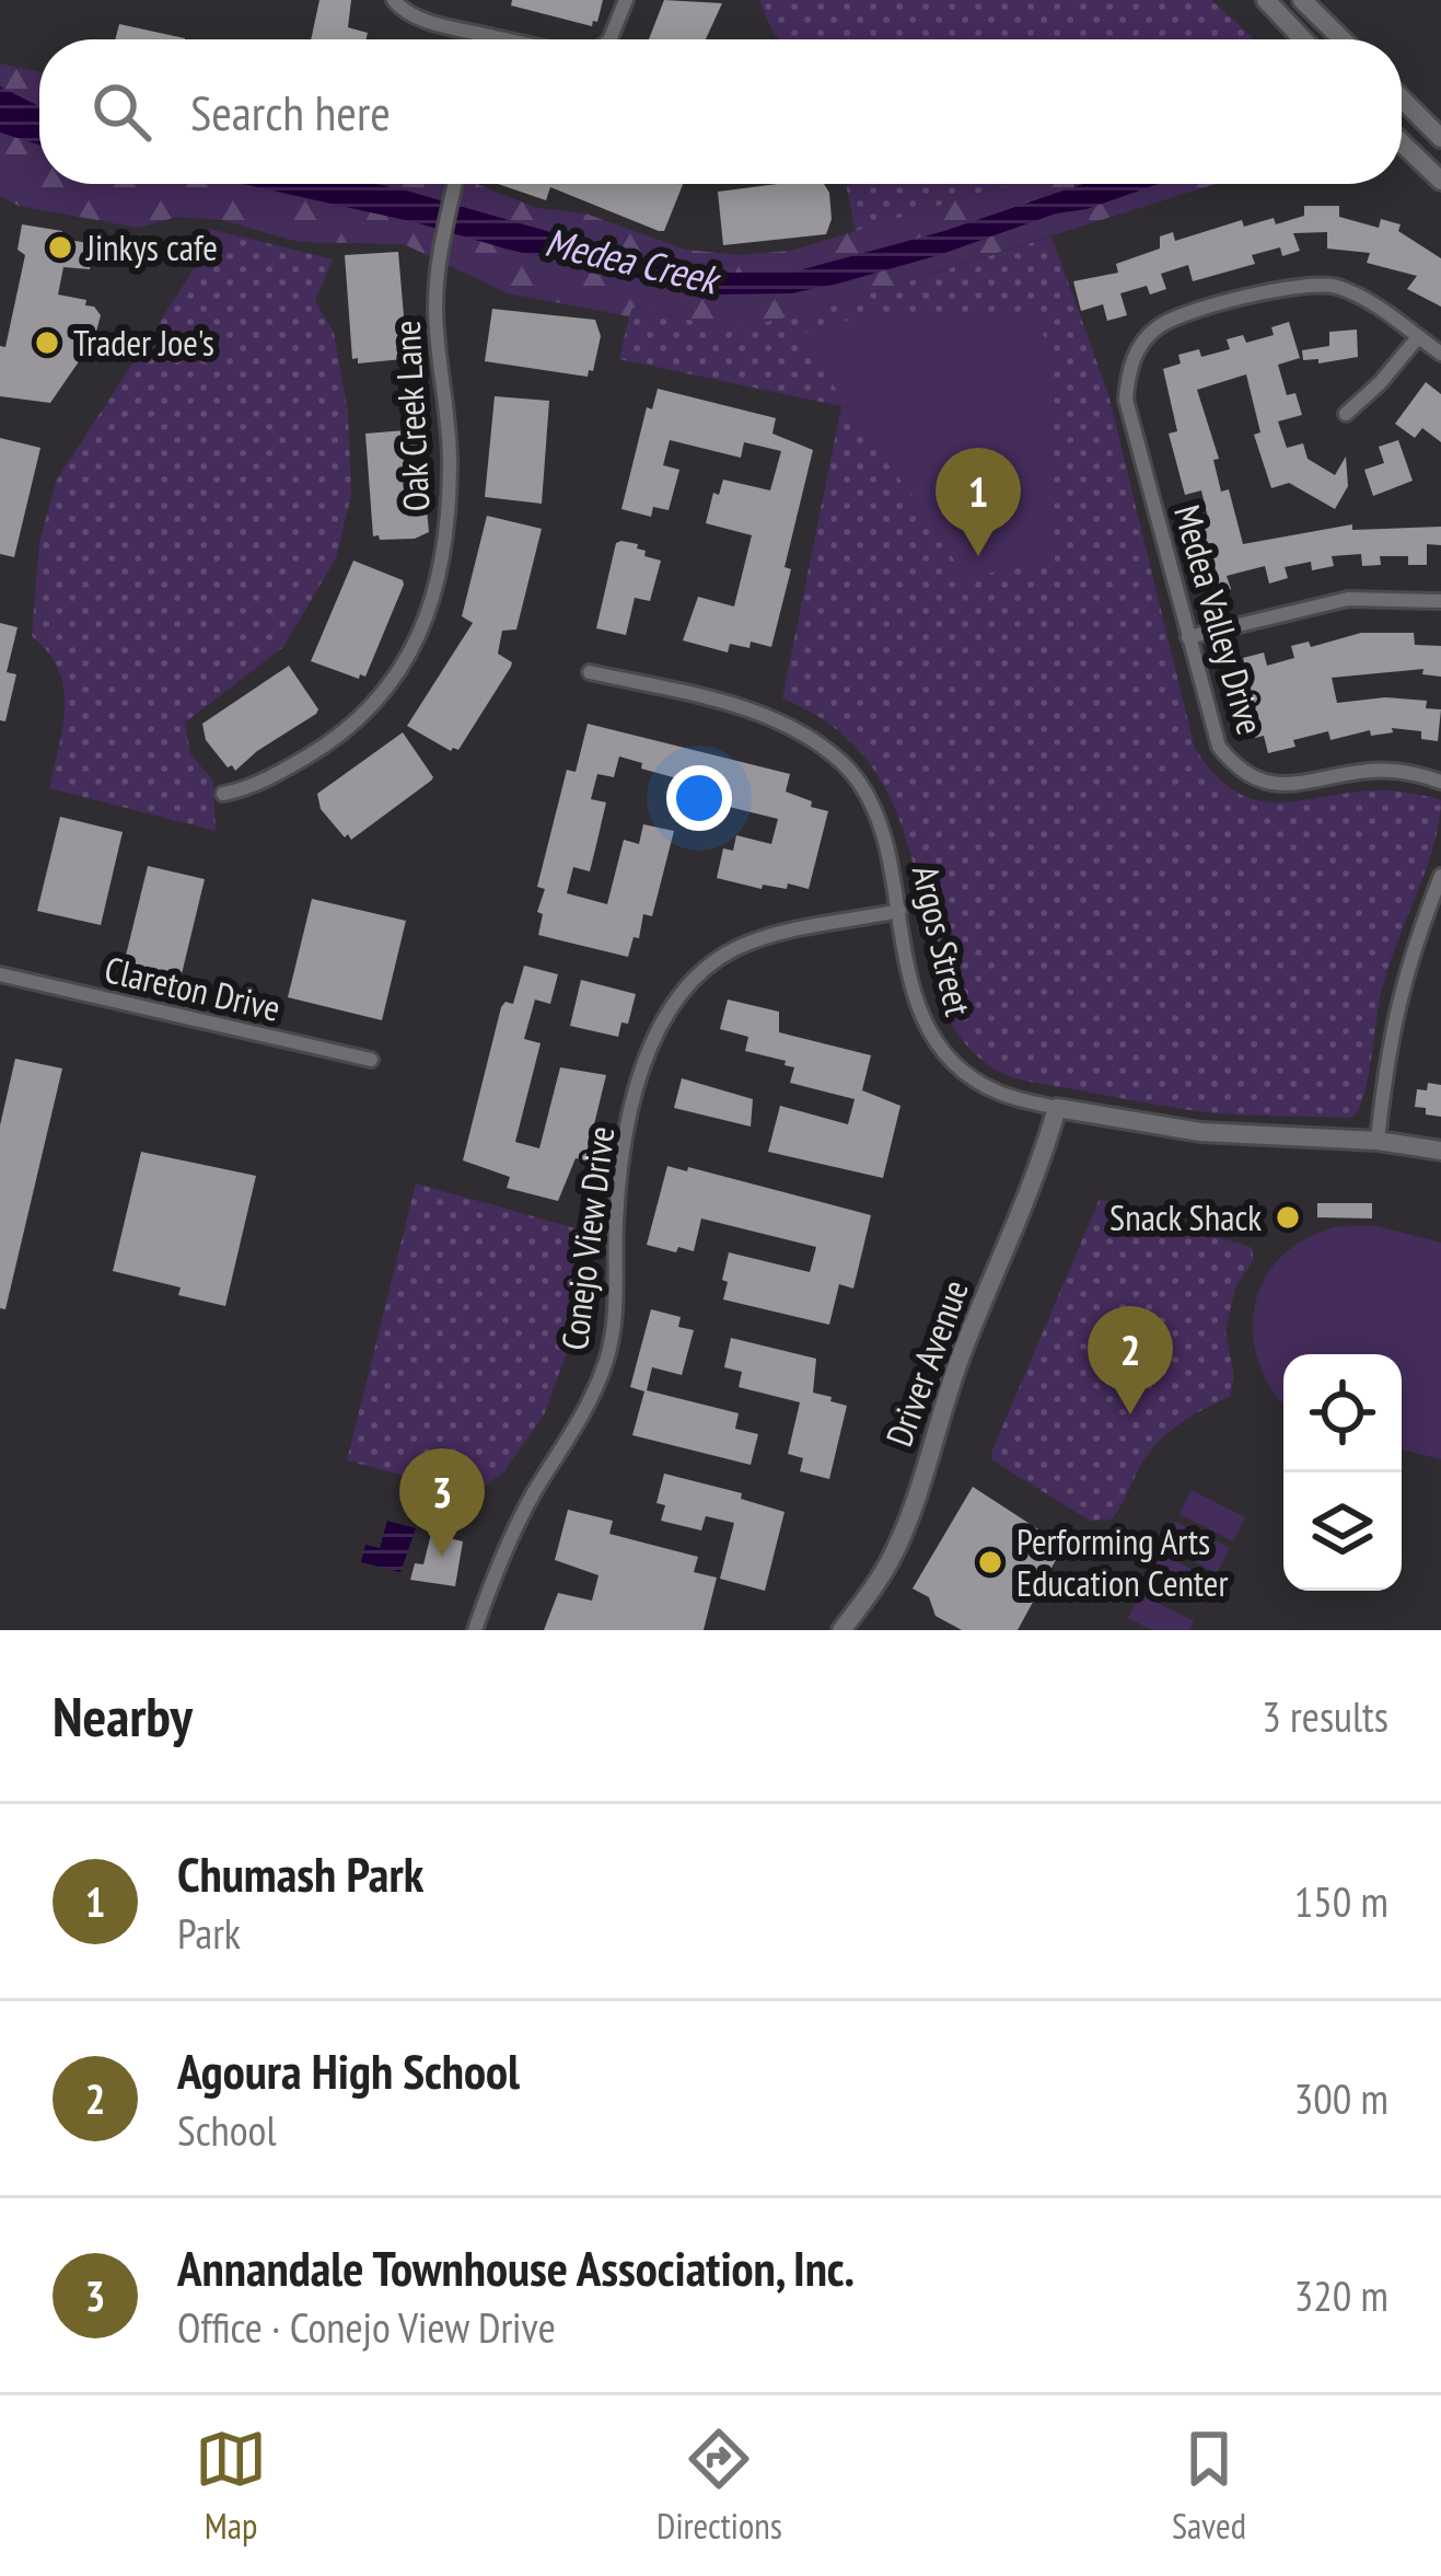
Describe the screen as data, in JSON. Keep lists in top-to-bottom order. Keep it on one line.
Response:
{"streets":{"street":["Oak Creek Lane","Medea Valley Drive","Argos Street","Clareton Drive","Conejo View Drive","Driver Avenue"]},"crossings":[["Argos Street","Conejo View Drive"],["Argos Street","Driver Avenue"]],"water":["Medea Creek"],"places":["Jinkys cafe","Trader Joe's","Snack Shack","Performing Arts Education Center"],"page":{"search":"Search here","pins":["1","2","3"],"heading":["Nearby","3 results"],"list":[{"mark":"1","name":"Chumash Park","note":"Park","value":"150 m"},{"mark":"2","name":"Agoura High School","note":"School","value":"300 m"},{"mark":"3","name":"Annandale Townhouse Association, Inc.","note":"Office · Conejo View Drive","value":"320 m"}],"nav":["Map","Directions","Saved"]}}
